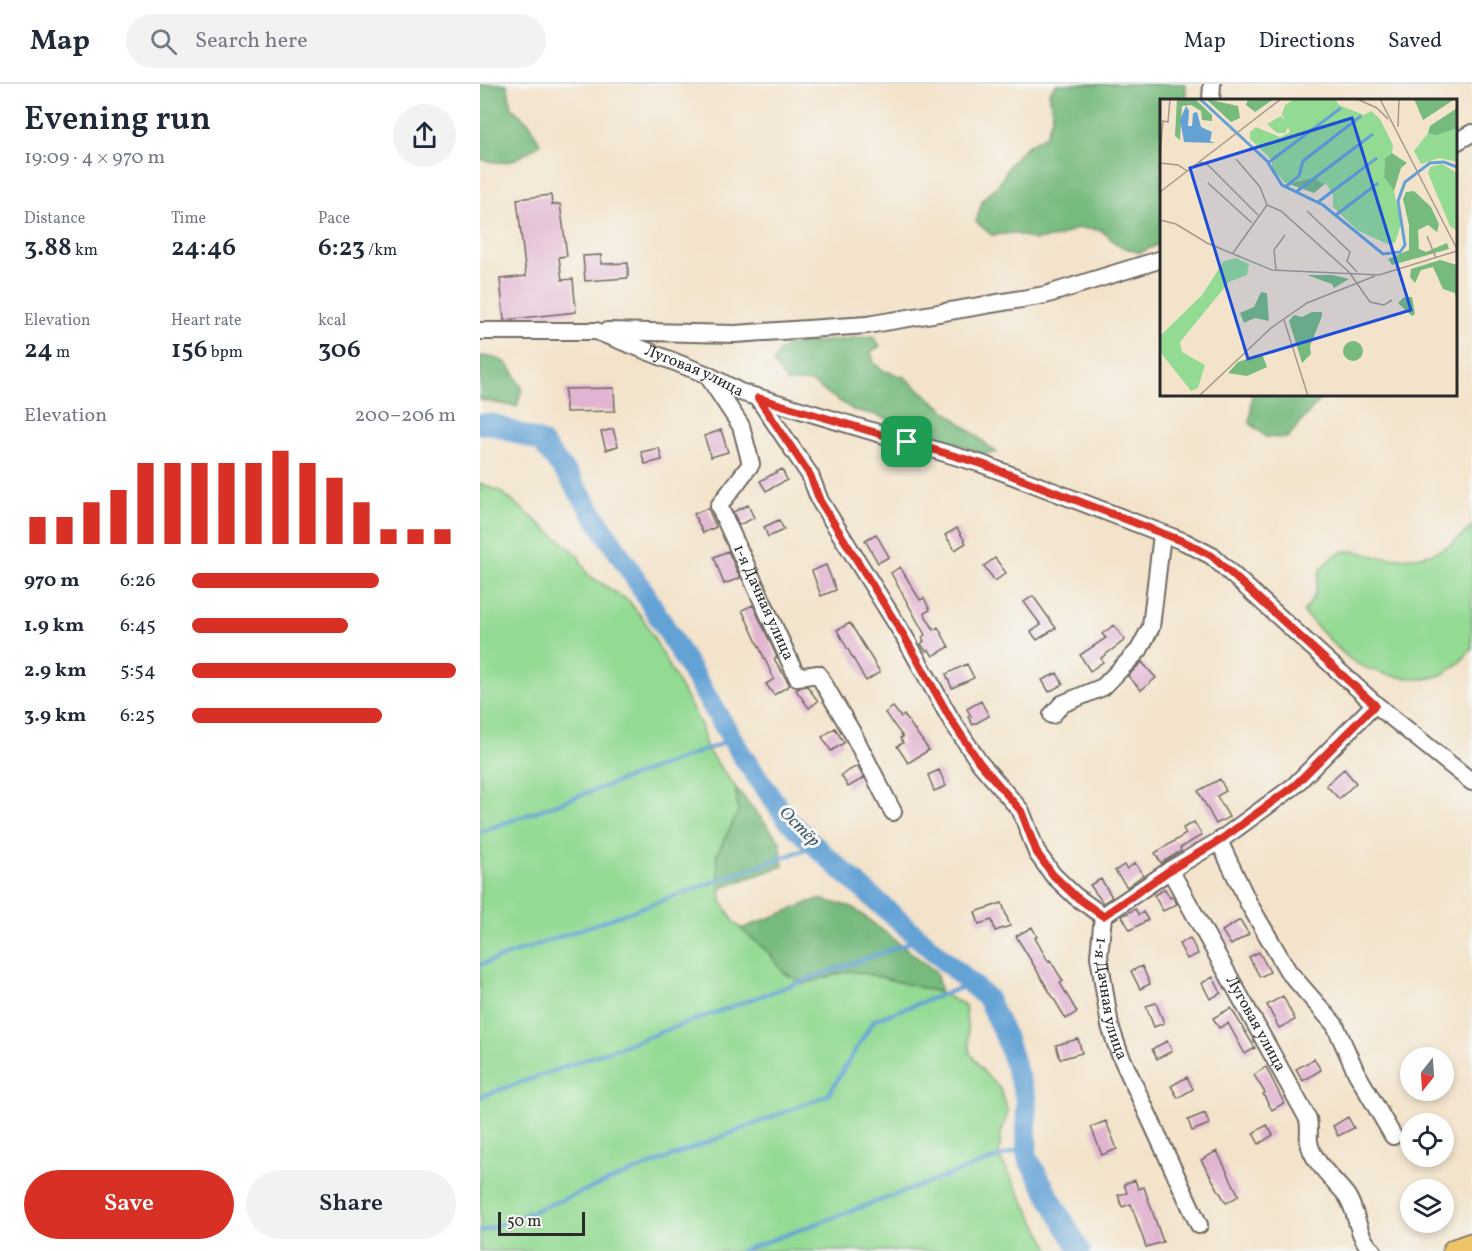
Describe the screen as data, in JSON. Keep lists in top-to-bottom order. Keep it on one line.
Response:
{"streets":{"street":["Луговая улица","1-я Дачная улица"]},"crossings":[["Луговая улица","1-я Дачная улица"]],"water":["Остёр"],"scale_bar":"50 m","north":"bottom","page":{"header":"Map","search":"Search here","nav":["Map","Directions","Saved"],"heading":["Evening run","19:09 · 4 × 970 m"],"stats":[["Distance","3.88 km"],["Time","24:46"],["Pace","6:23 /km"],["Elevation","24 m"],["Heart rate","156 bpm"],["kcal","306"]],"chart":["Elevation","200–206 m"],"list":[{"name":"970 m","note":"6:26"},{"name":"1.9 km","note":"6:45"},{"name":"2.9 km","note":"5:54"},{"name":"3.9 km","note":"6:25"}],"buttons":["Save","Share"],"scale":"50 m"}}
